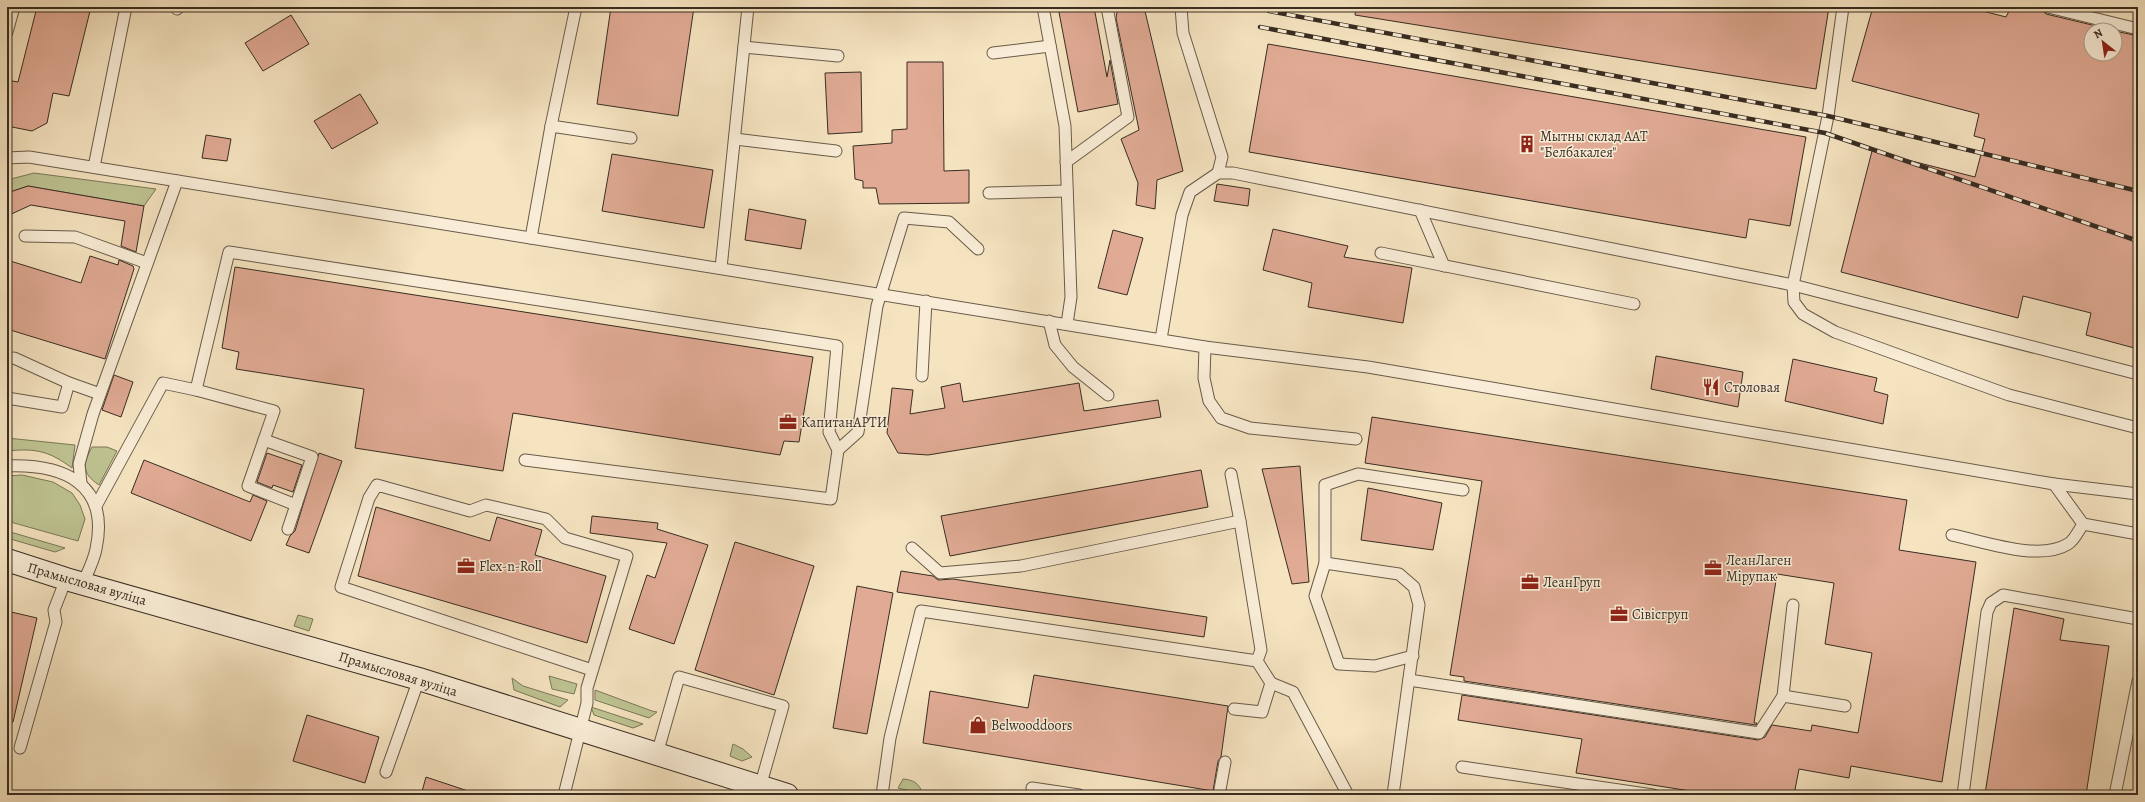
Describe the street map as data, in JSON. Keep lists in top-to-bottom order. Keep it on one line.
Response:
{"streets":{"main road":["Прамысловая вуліца"]},"places":{"building":["Мытны склад ААТ \"Белбакалея\""],"restaurant":["Столовая"],"office":["КапитанАРТИ","Flex-n-Roll","ЛеанЛаген Мірупак","ЛеанГруп","Сівісгруп"],"shop":["Belwooddoors"]},"north":"top left"}
